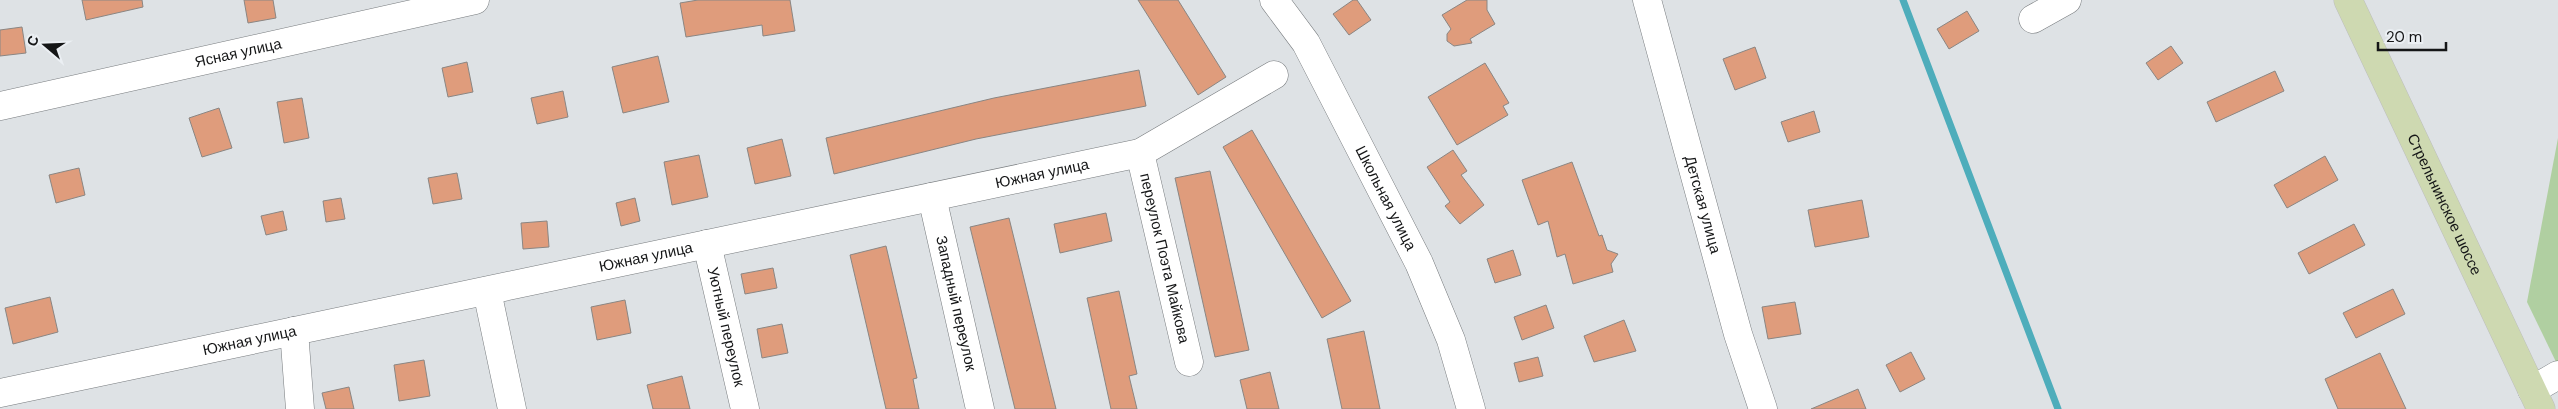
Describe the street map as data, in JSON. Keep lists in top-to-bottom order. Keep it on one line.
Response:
{"streets":{"main road":["Стрельнинское шоссе"],"street":["Ясная улица","Южная улица","Школьная улица","Детская улица","переулок Поэта Майкова","Западный переулок","Уютный переулок"]},"crossings":[["Южная улица","переулок Поэта Майкова"],["Южная улица","Западный переулок"],["Южная улица","Уютный переулок"]],"scale_bar":"20 m","north":"left"}
